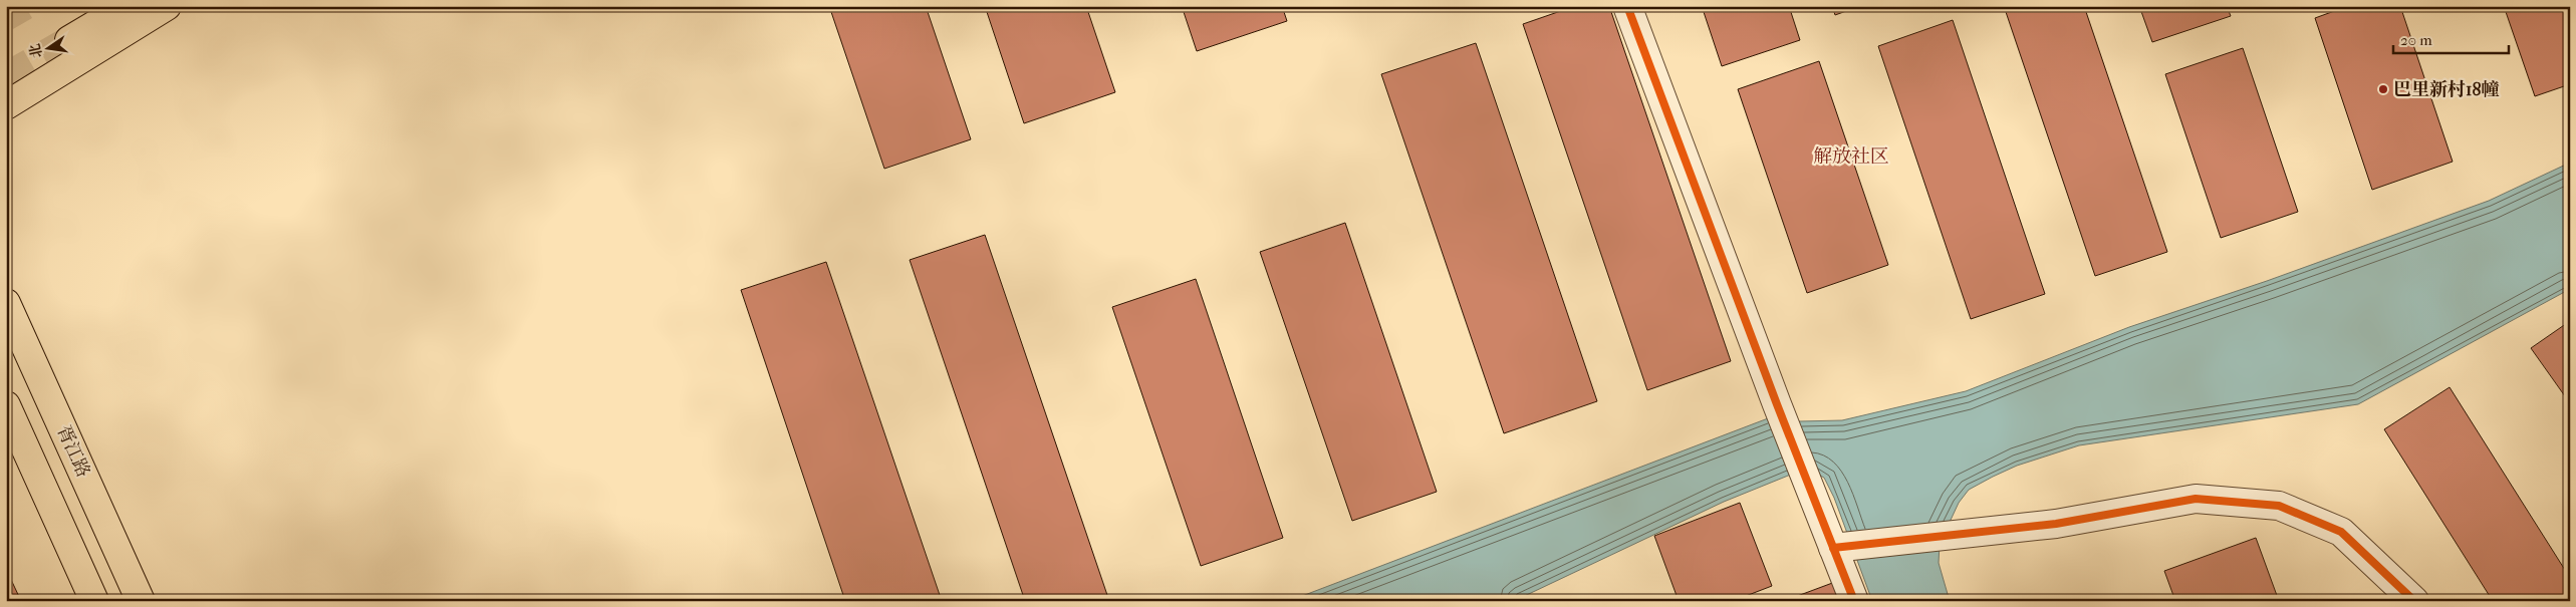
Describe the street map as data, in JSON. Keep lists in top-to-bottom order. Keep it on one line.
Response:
{"streets":{"main road":["胥江路"]},"districts":["解放社区"],"places":["巴里新村18幢"],"scale_bar":"20 m","north":"left"}
